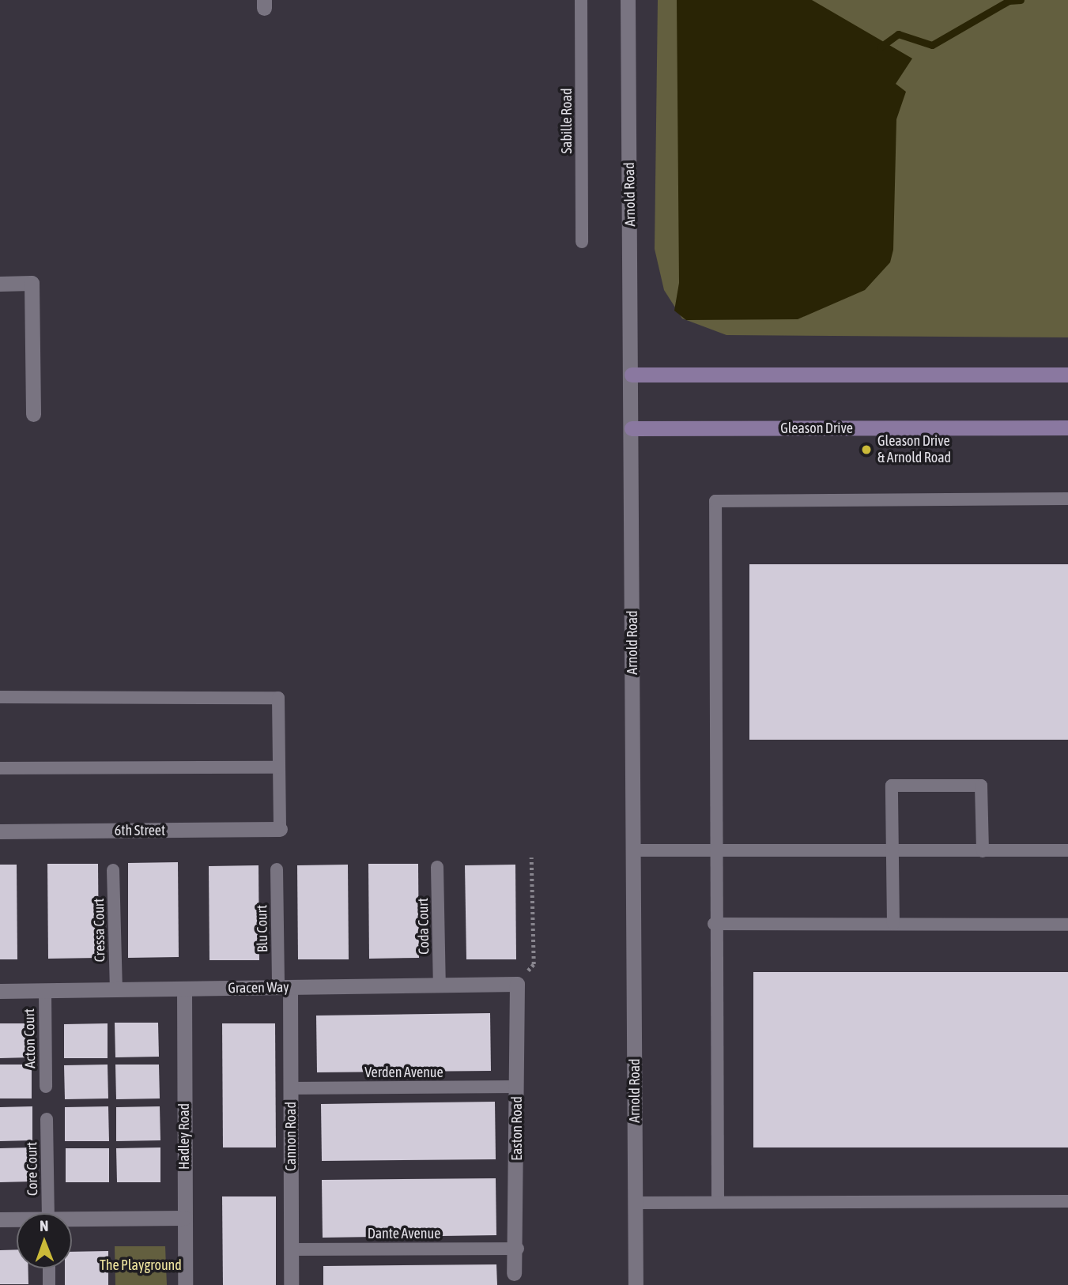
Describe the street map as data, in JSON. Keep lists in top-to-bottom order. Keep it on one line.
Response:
{"streets":{"main road":["Gleason Drive"],"street":["Arnold Road","6th Street","Gracen Way","Easton Road","Hadley Road","Cannon Road"],"lane":["Sabille Road","Coda Court","Blu Court","Cressa Court","Acton Court","Verden Avenue","Core Court","Dante Avenue"]},"crossings":[["Arnold Road","Gleason Drive"],["Coda Court","Gracen Way"],["Blu Court","Gracen Way"],["Blu Court","Cannon Road"],["Cressa Court","Gracen Way"],["Gracen Way","Acton Court"],["Gracen Way","Easton Road"],["Gracen Way","Hadley Road"],["Gracen Way","Cannon Road"],["Verden Avenue","Easton Road"],["Verden Avenue","Cannon Road"],["Easton Road","Dante Avenue"],["Cannon Road","Dante Avenue"]],"parks":["The Playground"],"places":["Gleason Drive & Arnold Road"],"north":"top"}
